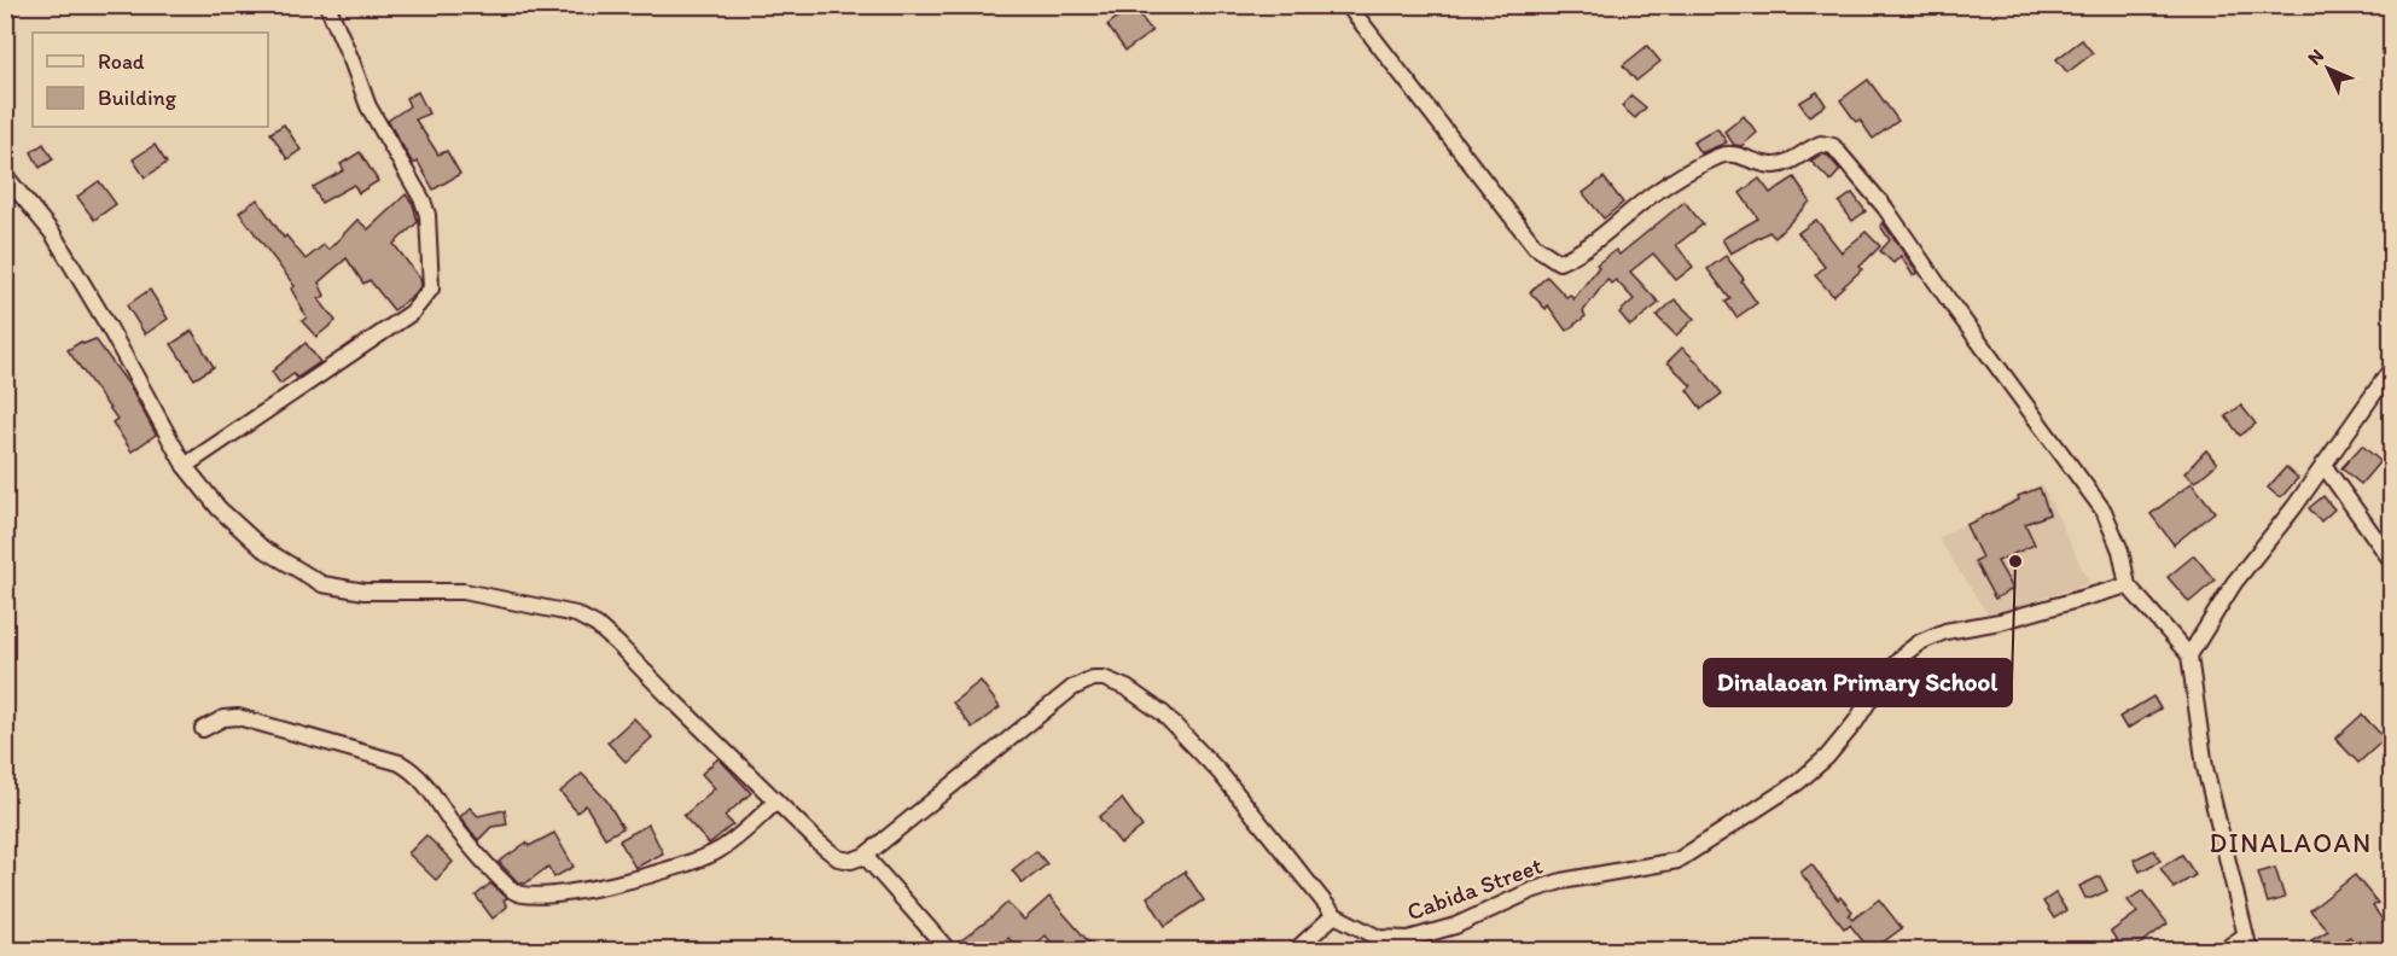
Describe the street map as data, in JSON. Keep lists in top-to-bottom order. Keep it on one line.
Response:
{"streets":{"street":["Cabida Street"]},"districts":["DINALAOAN"],"places":["Dinalaoan Primary School"],"legend":["Road","Building"],"north":"top left"}
